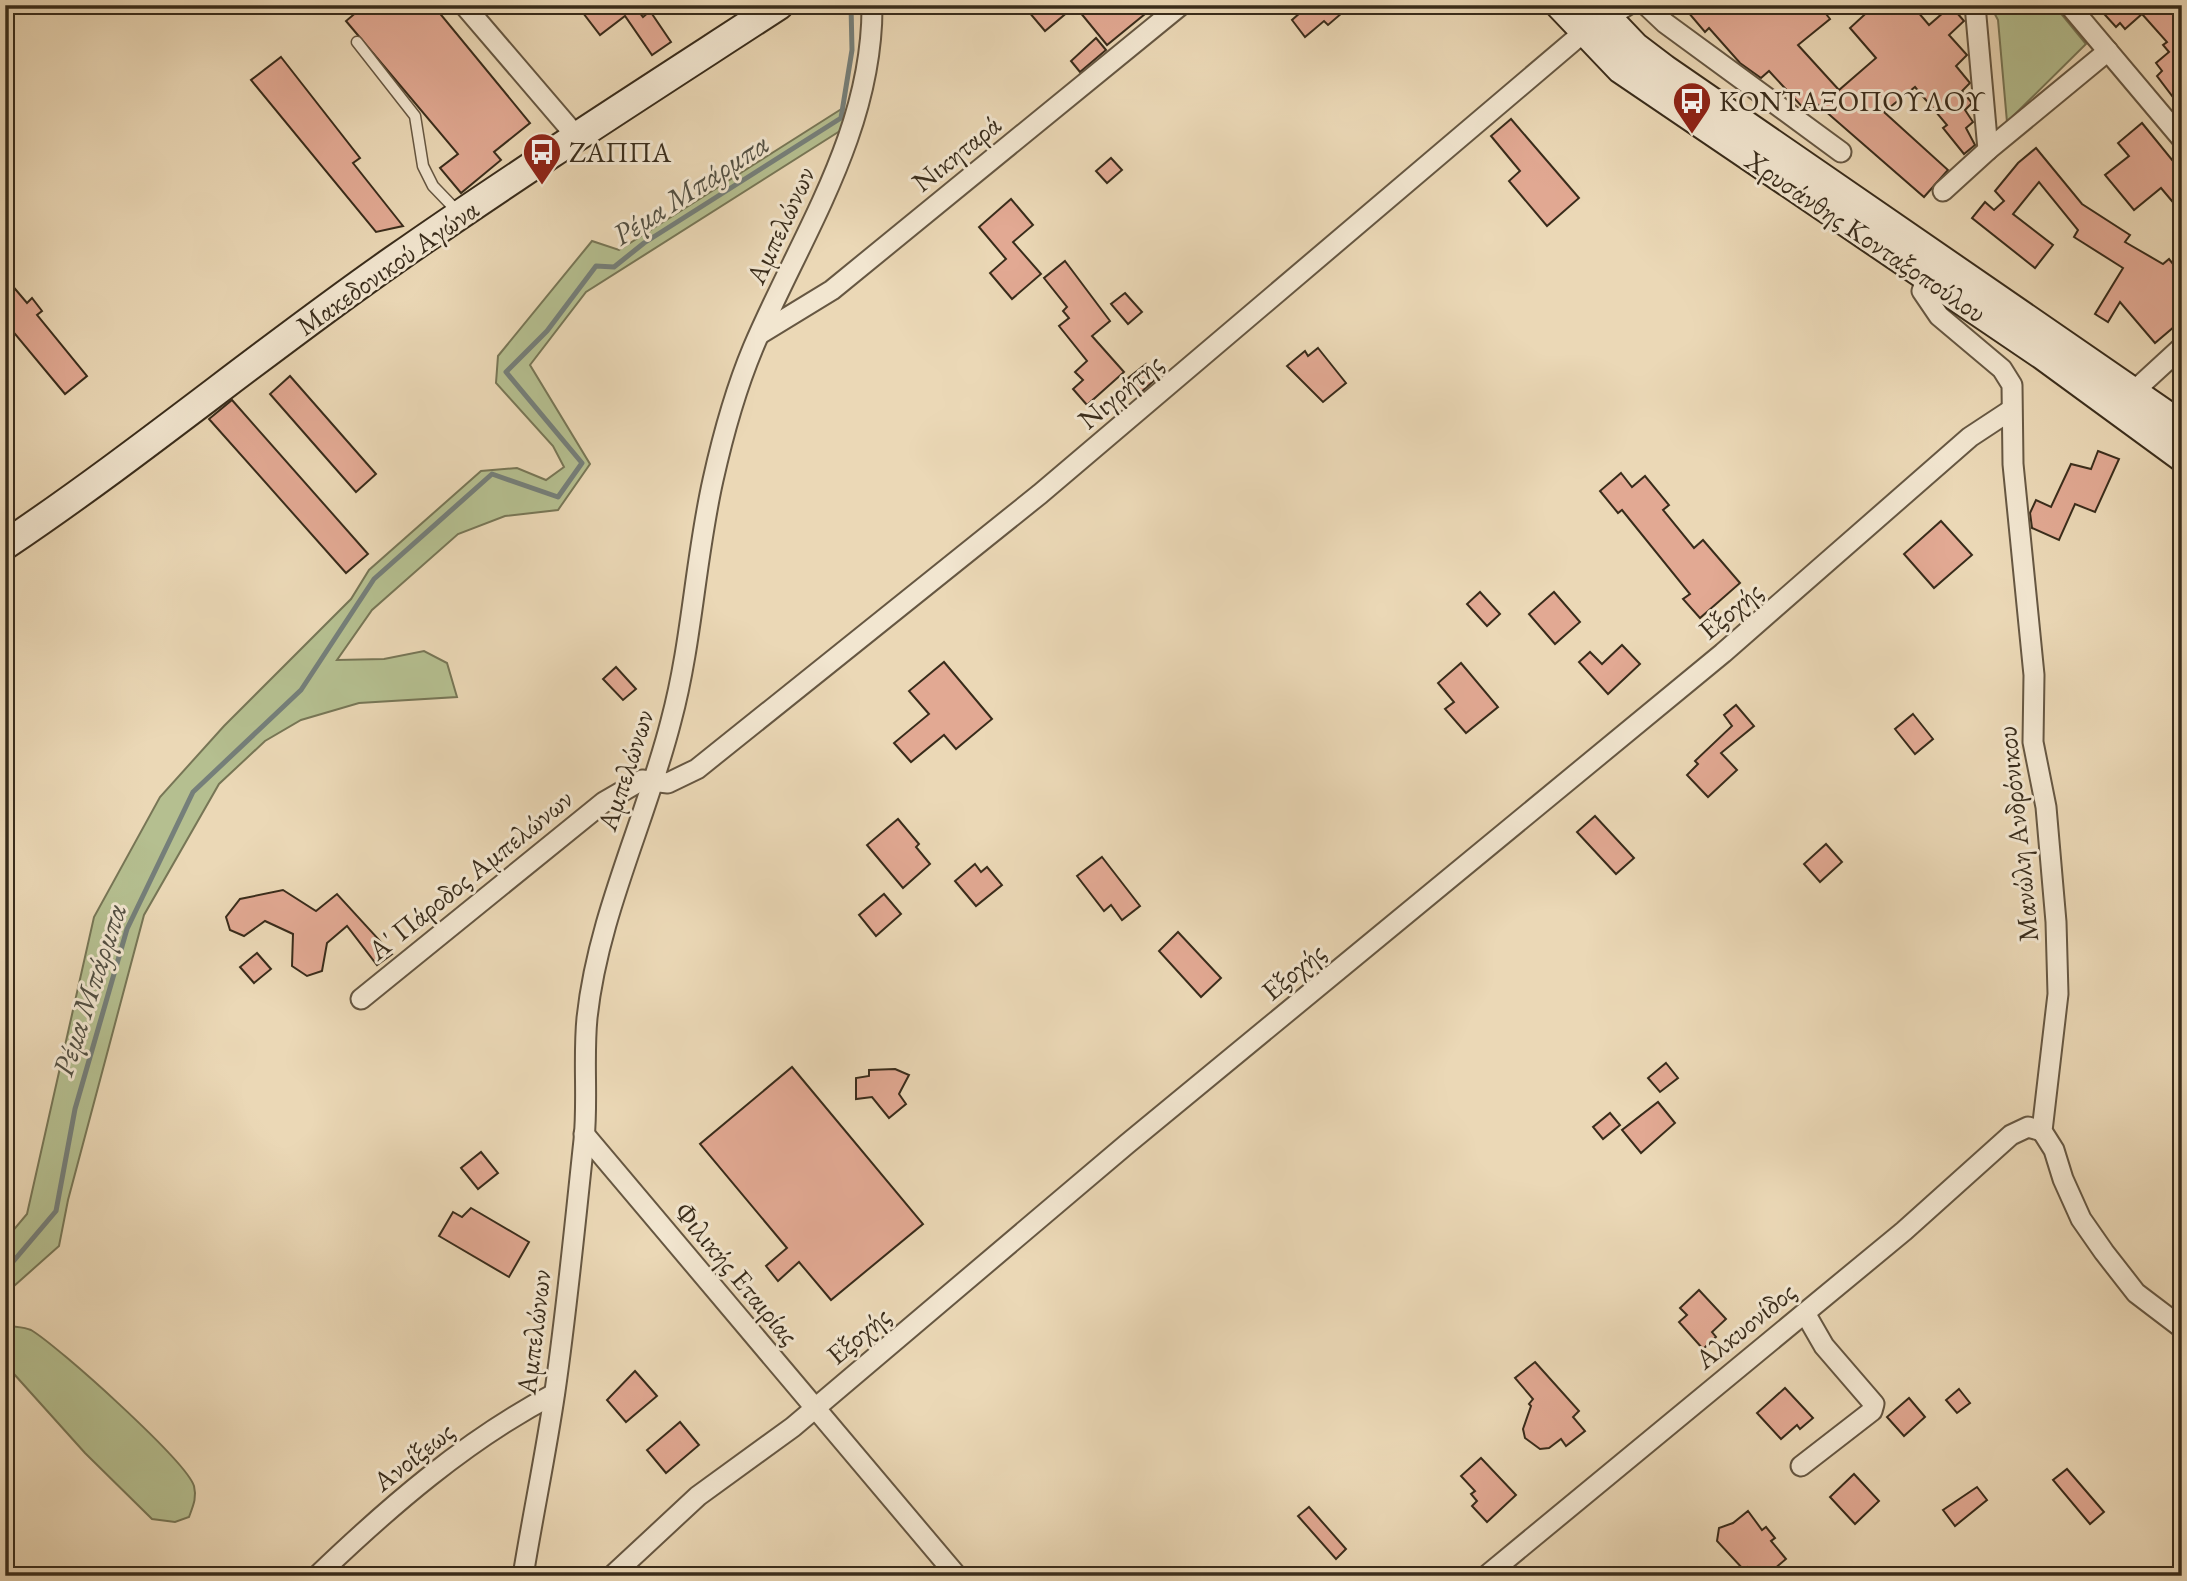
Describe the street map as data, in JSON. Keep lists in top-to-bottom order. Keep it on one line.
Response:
{"streets":{"main road":["Χρυσάνθης Κονταξοπούλου","Μακεδονικού Αγώνα"],"street":["Νικηταρά","Αμπελώνων","Νιγρήτης","Εξοχής","Μανώλη Ανδρόνικου","Α' Πάροδος Αμπελώνων","Φιλικής Εταιρίας","Αλκυονίδος","Ανοίξεως"]},"crossings":[["Νικηταρά","Αμπελώνων"],["Αμπελώνων","Νιγρήτης"],["Αμπελώνων","Α' Πάροδος Αμπελώνων"],["Αμπελώνων","Φιλικής Εταιρίας"],["Αμπελώνων","Ανοίξεως"],["Χρυσάνθης Κονταξοπούλου","Νιγρήτης"],["Χρυσάνθης Κονταξοπούλου","Μανώλη Ανδρόνικου"],["Νιγρήτης","Α' Πάροδος Αμπελώνων"],["Εξοχής","Μανώλη Ανδρόνικου"],["Εξοχής","Φιλικής Εταιρίας"],["Μανώλη Ανδρόνικου","Αλκυονίδος"]],"water":["Ρέμα Μπάρμπα"],"places":{"bus stop":["ΚΟΝΤΑΞΟΠΟΥΛΟΥ","ΖΑΠΠΑ"]}}
